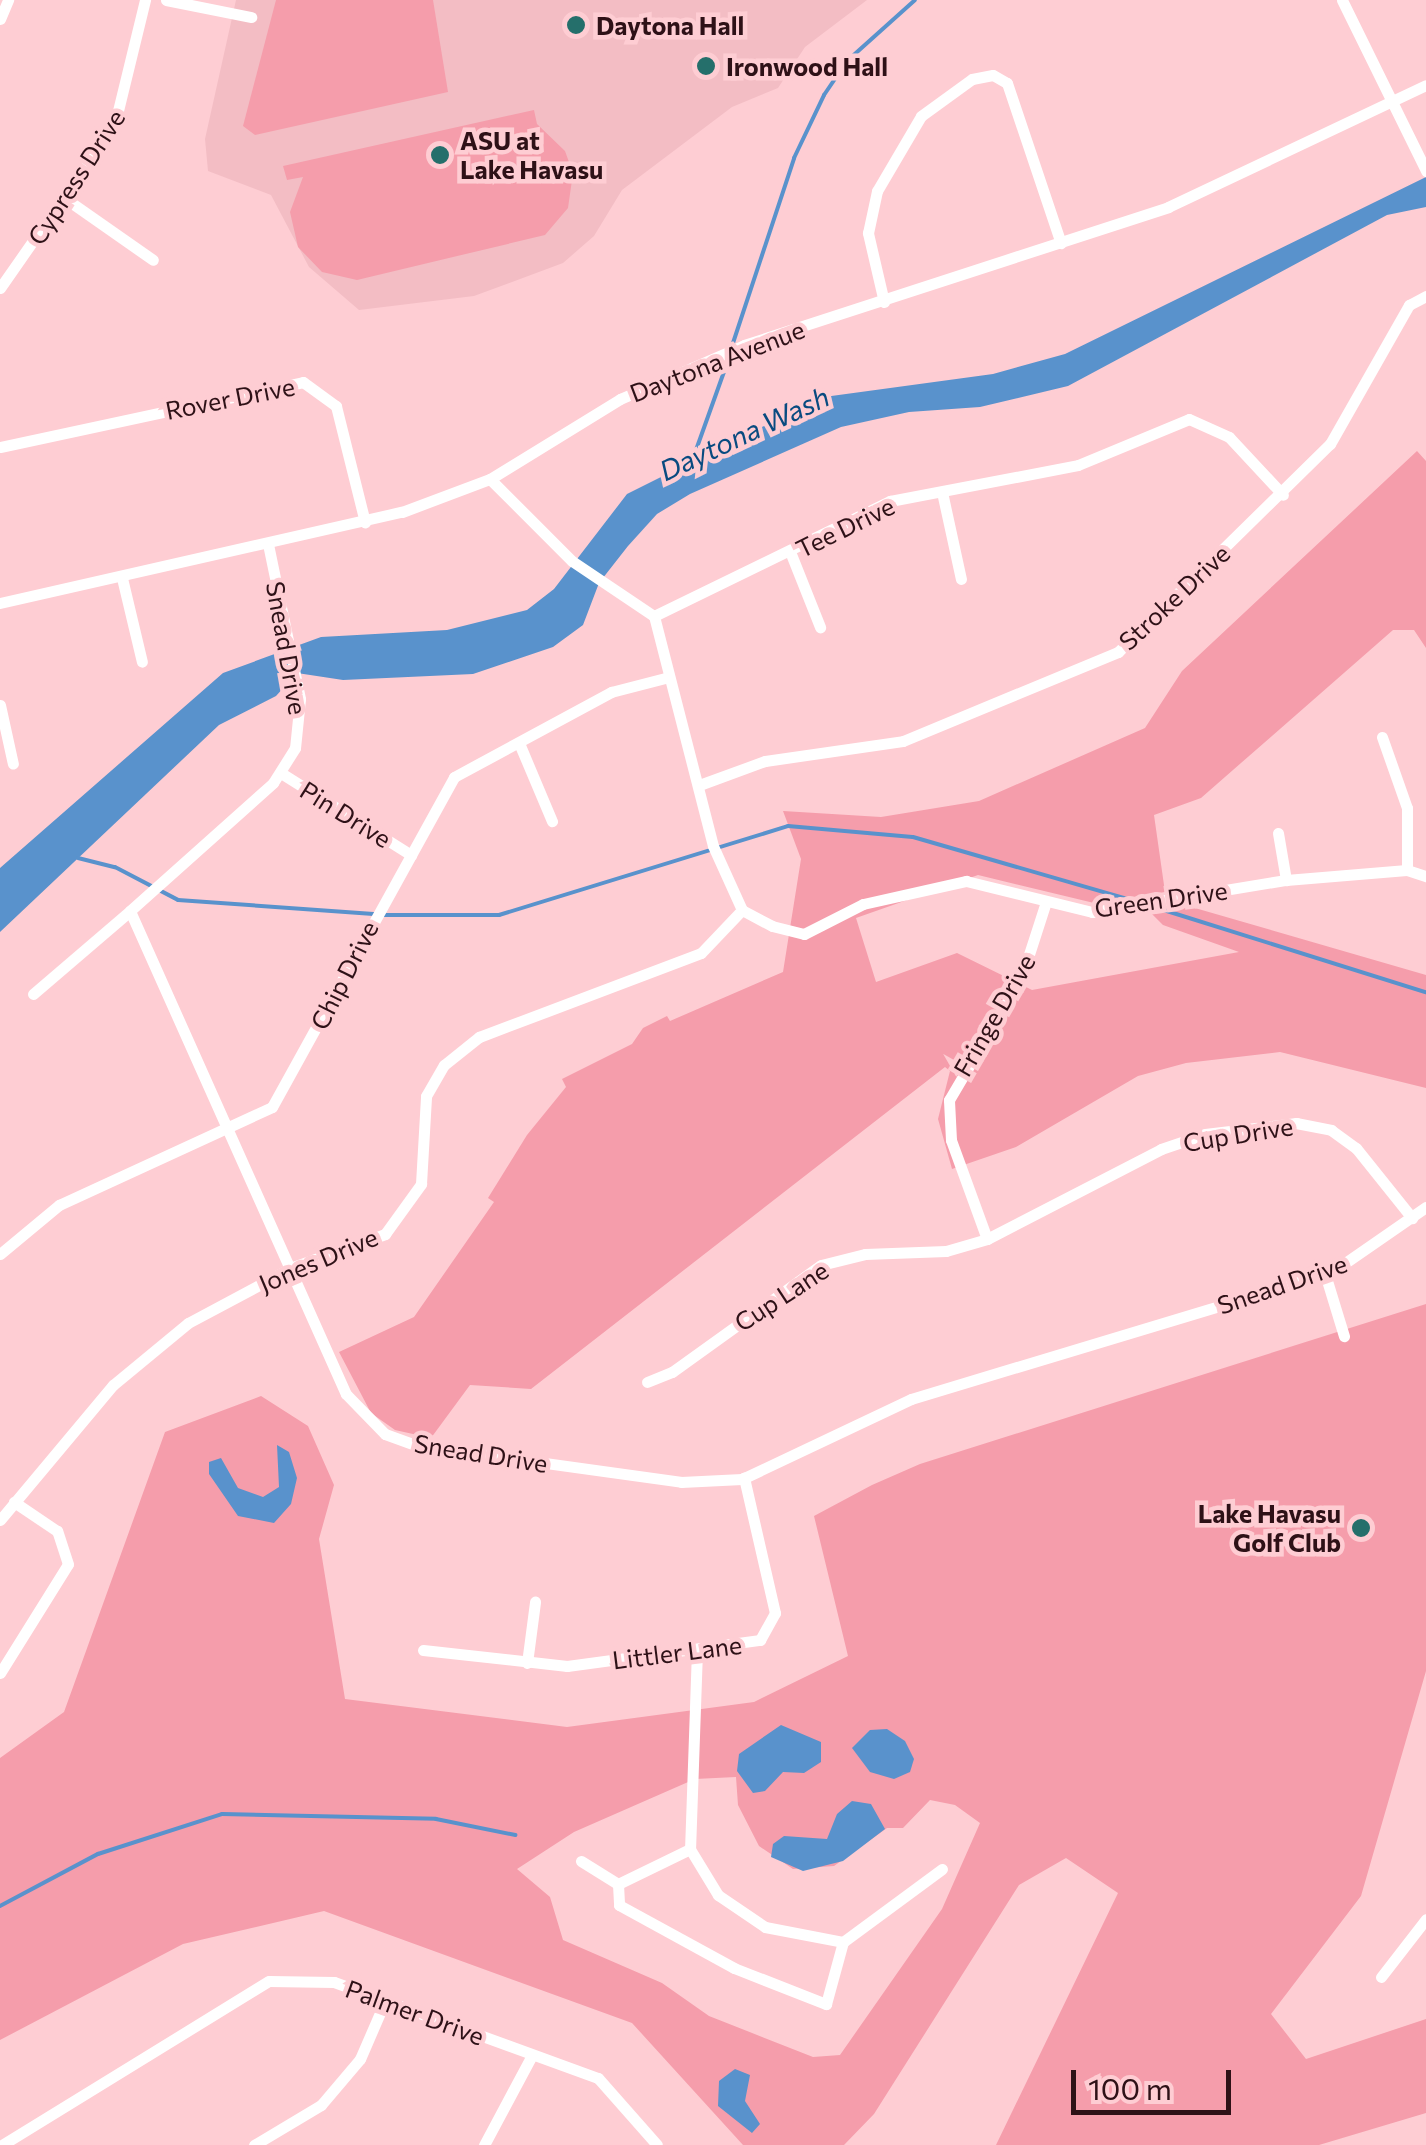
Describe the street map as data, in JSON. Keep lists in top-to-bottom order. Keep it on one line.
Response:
{"streets":{"street":["Cypress Drive","Daytona Avenue","Rover Drive","Tee Drive","Stroke Drive","Snead Drive","Pin Drive","Green Drive","Chip Drive","Fringe Drive","Cup Drive","Jones Drive","Cup Lane","Littler Lane","Palmer Drive"]},"crossings":[["Daytona Avenue","Rover Drive"],["Daytona Avenue","Snead Drive"],["Tee Drive","Stroke Drive"],["Snead Drive","Pin Drive"],["Snead Drive","Chip Drive"],["Snead Drive","Cup Drive"],["Snead Drive","Jones Drive"],["Snead Drive","Littler Lane"],["Pin Drive","Chip Drive"],["Green Drive","Fringe Drive"],["Green Drive","Jones Drive"],["Fringe Drive","Cup Drive"],["Fringe Drive","Cup Lane"],["Cup Drive","Cup Lane"]],"water":["Daytona Wash"],"places":["Daytona Hall","Ironwood Hall","ASU at Lake Havasu","Lake Havasu Golf Club"],"scale_bar":"100 m"}
